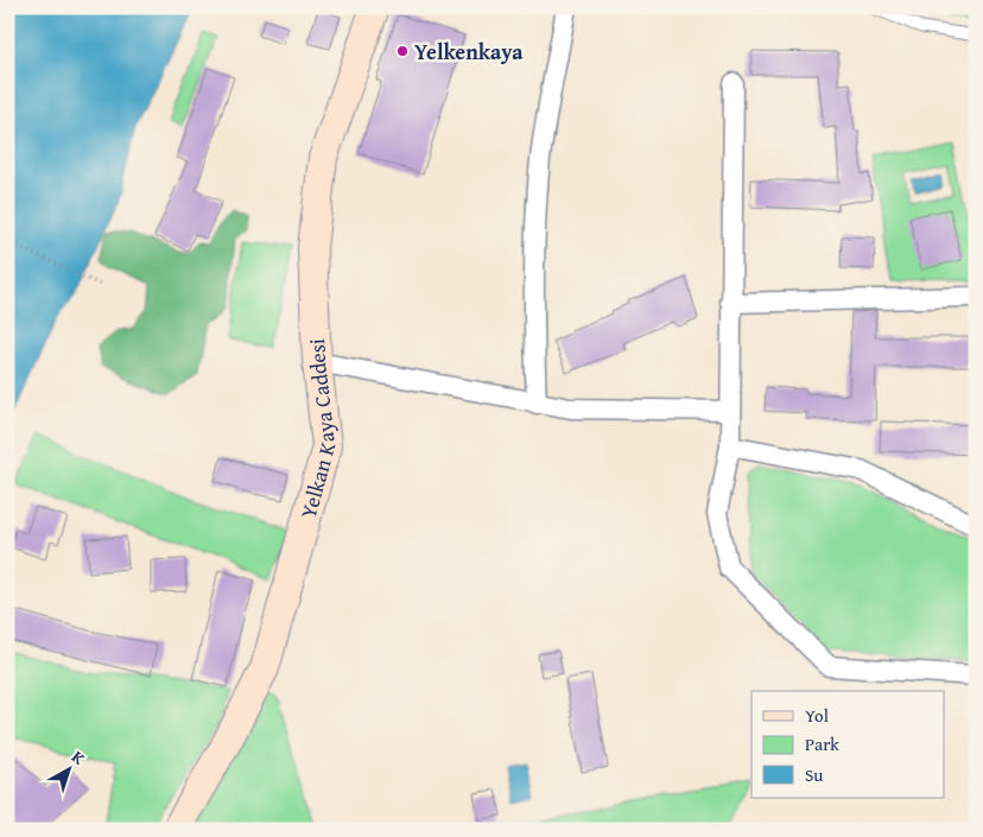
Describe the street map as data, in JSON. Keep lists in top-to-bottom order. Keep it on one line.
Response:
{"streets":{"street":["Yelkan Kaya Caddesi"]},"places":["Yelkenkaya"],"legend":["Yol","Park","Su"],"north":"top right"}
